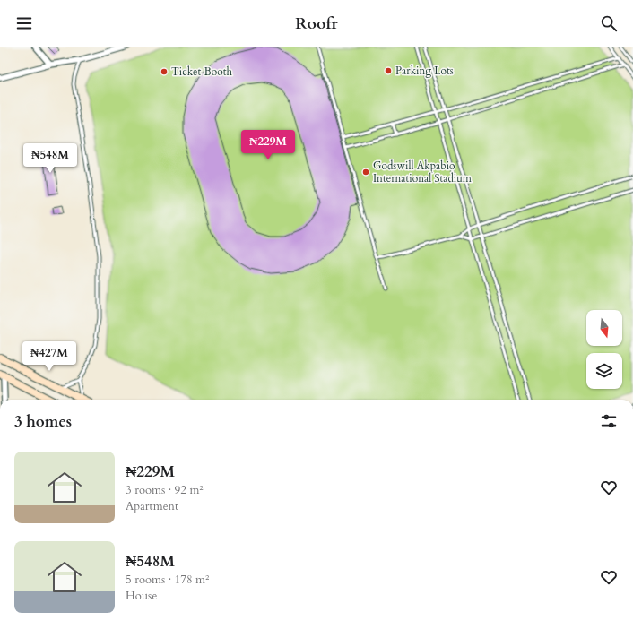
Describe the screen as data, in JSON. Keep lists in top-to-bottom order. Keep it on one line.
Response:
{"places":["Parking Lots","Ticket Booth","Godswill Akpabio International Stadium"],"north":"bottom","page":{"header":"Roofr","price":["₦229M","₦548M","₦427M"],"heading":"3 homes","list":[{"name":"₦229M","note":"3 rooms · 92 m² · Apartment"},{"name":"₦548M","note":"5 rooms · 178 m² · House"}]}}
